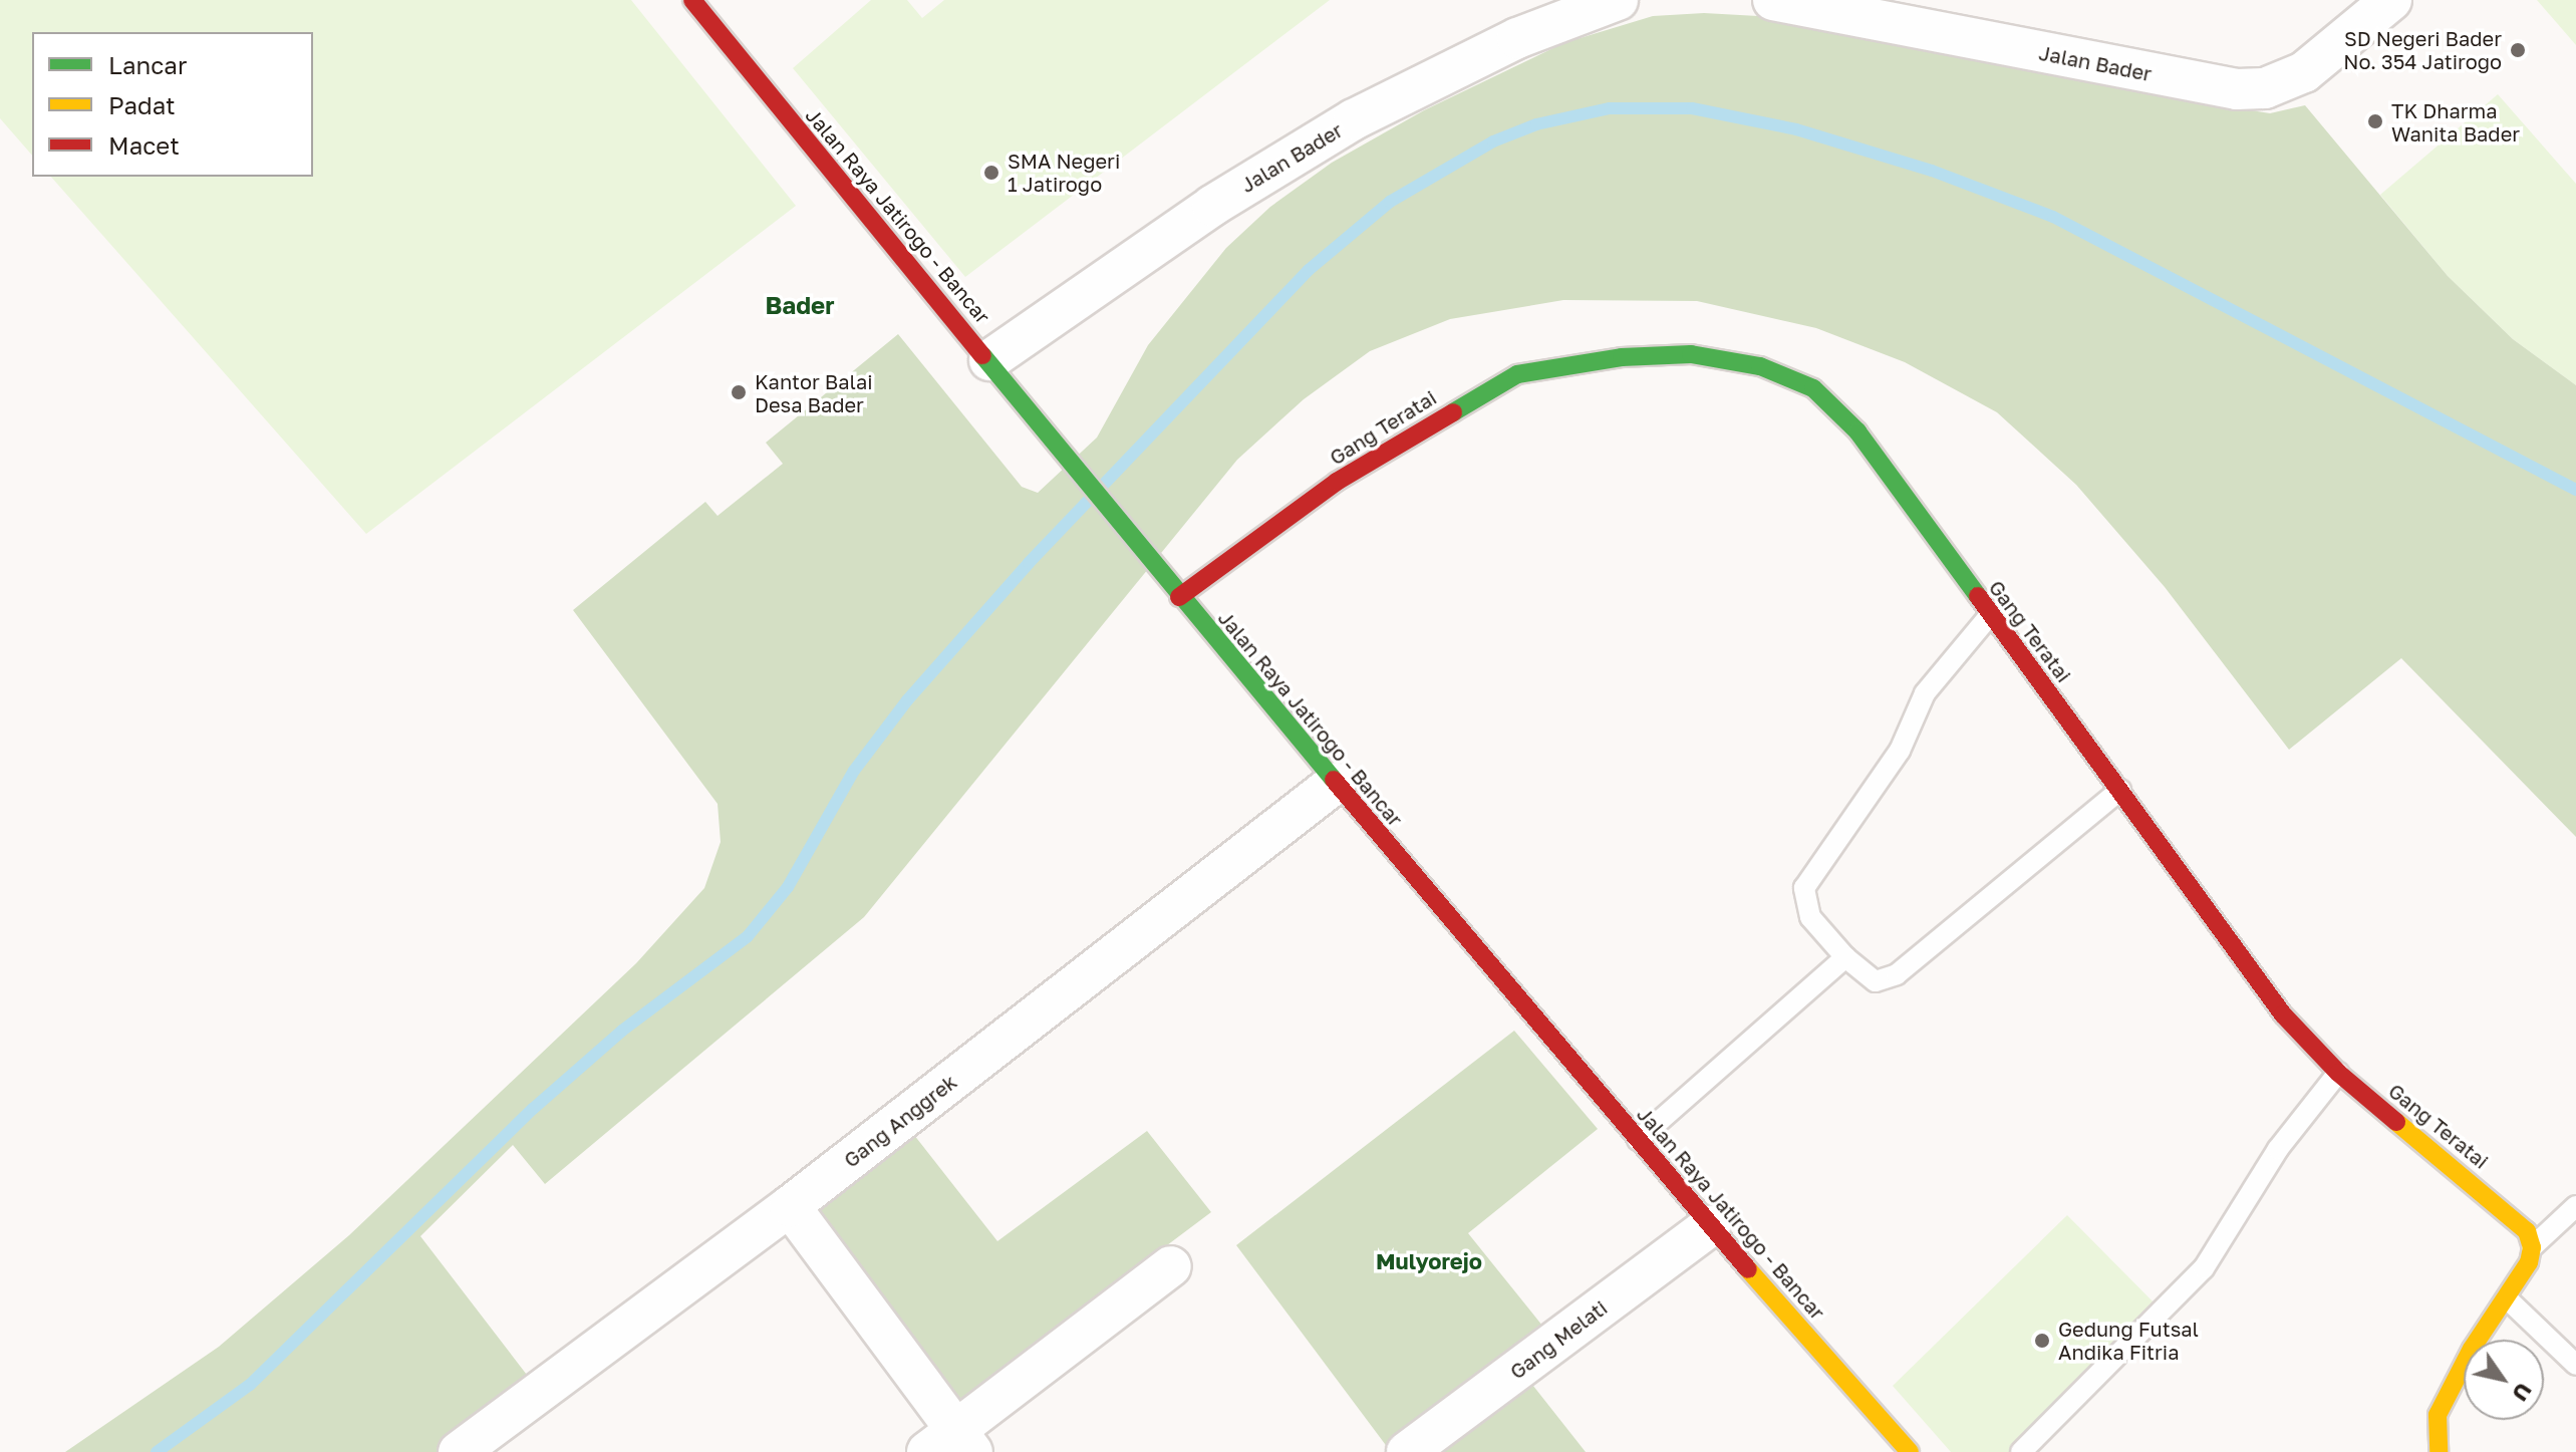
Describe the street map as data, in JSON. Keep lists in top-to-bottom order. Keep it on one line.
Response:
{"streets":{"street":["Jalan Bader","Jalan Raya Jatirogo - Bancar","Gang Teratai","Gang Anggrek","Gang Melati"]},"crossings":[["Jalan Bader","Jalan Raya Jatirogo - Bancar"],["Jalan Raya Jatirogo - Bancar","Gang Teratai"],["Jalan Raya Jatirogo - Bancar","Gang Anggrek"],["Jalan Raya Jatirogo - Bancar","Gang Melati"]],"districts":["Bader","Mulyorejo"],"places":["SD Negeri Bader No. 354 Jatirogo","TK Dharma Wanita Bader","SMA Negeri 1 Jatirogo","Kantor Balai Desa Bader","Gedung Futsal Andika Fitria"],"legend":["Lancar","Padat","Macet"],"north":"bottom right"}
